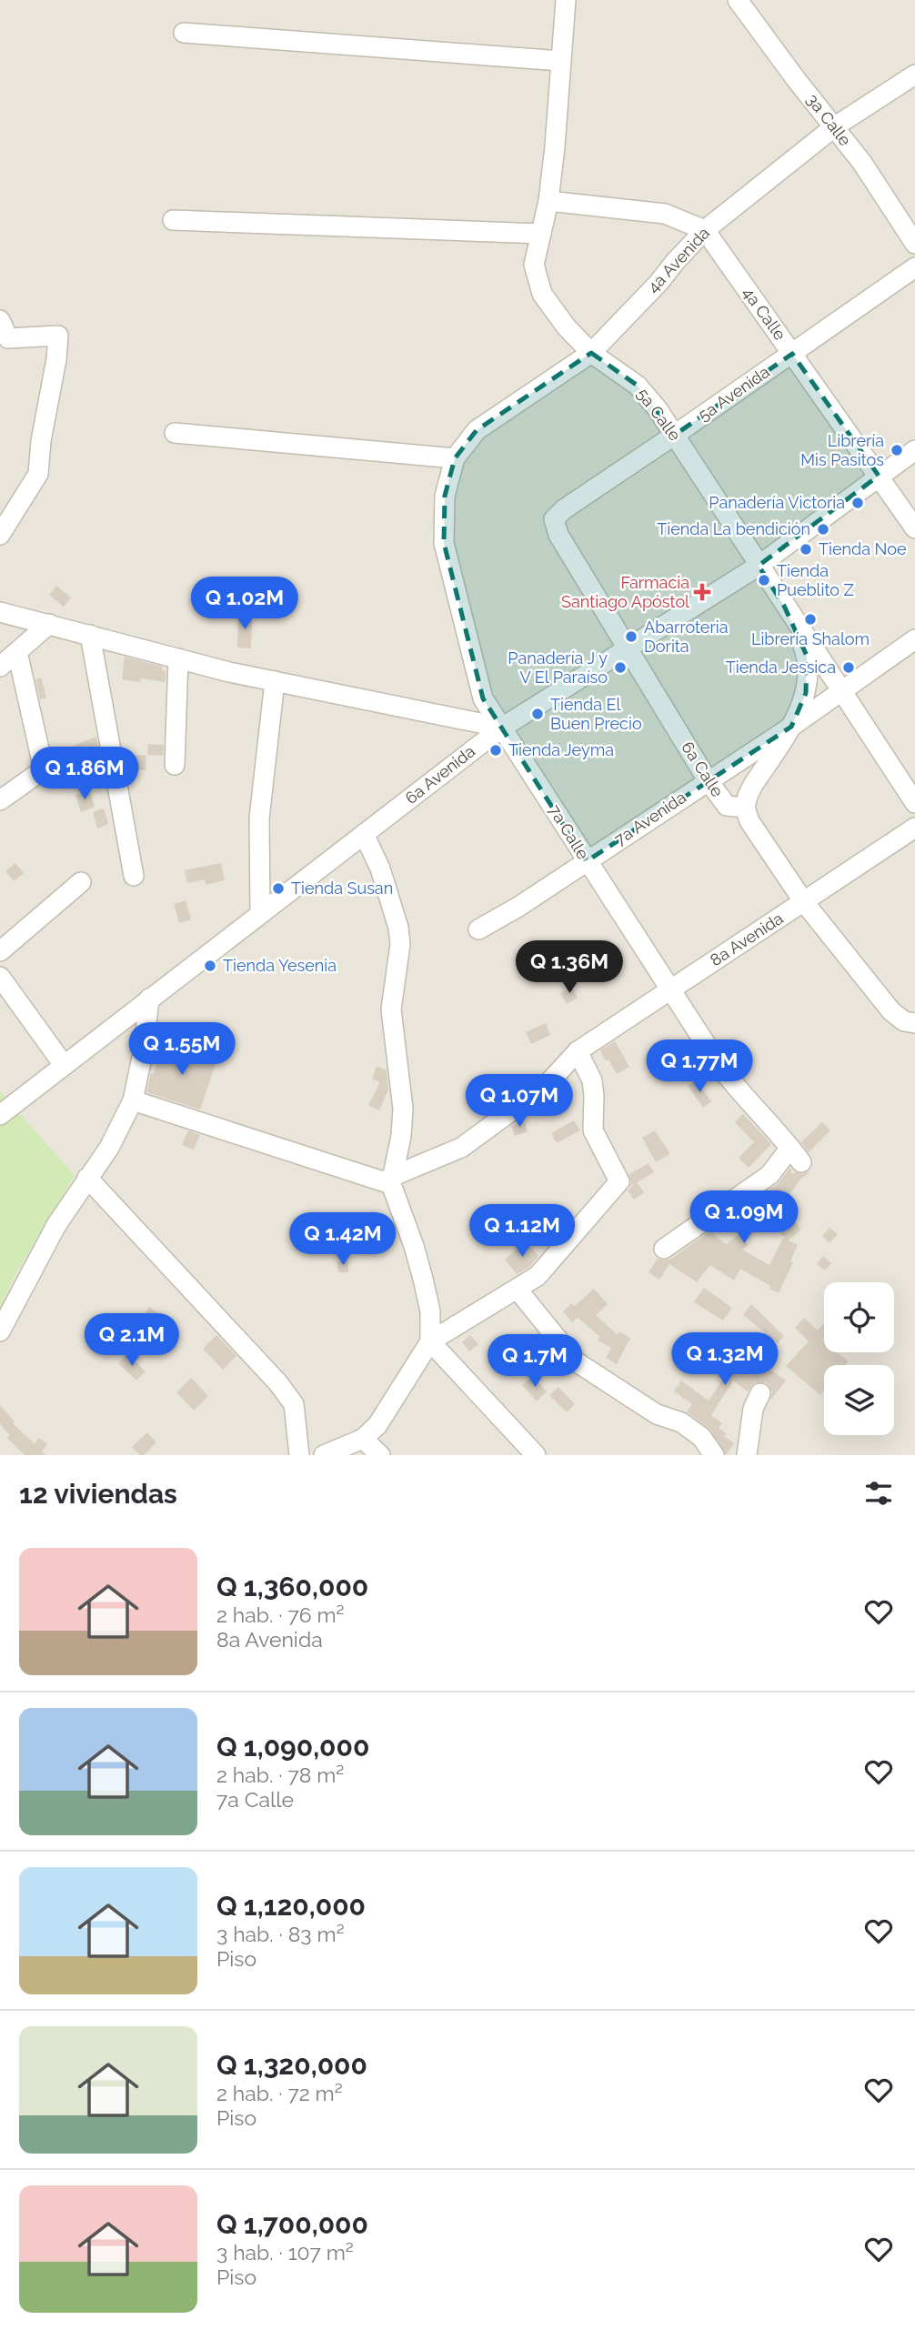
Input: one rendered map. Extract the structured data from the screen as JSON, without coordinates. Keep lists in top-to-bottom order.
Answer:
{
  "streets": {
    "street": [
      "3a Calle",
      "4a Avenida",
      "4a Calle",
      "5a Avenida",
      "5a Calle",
      "6a Calle",
      "6a Avenida",
      "7a Avenida",
      "7a Calle",
      "8a Avenida"
    ]
  },
  "crossings": [
    ["3a Calle", "4a Avenida"],
    ["4a Avenida", "4a Calle"],
    ["4a Avenida", "5a Calle"],
    ["4a Avenida", "7a Calle"],
    ["4a Calle", "5a Avenida"],
    ["4a Calle", "6a Avenida"],
    ["5a Avenida", "5a Calle"],
    ["5a Avenida", "6a Calle"],
    ["5a Calle", "6a Avenida"],
    ["5a Calle", "7a Avenida"],
    ["6a Calle", "6a Avenida"],
    ["6a Calle", "7a Avenida"],
    ["6a Avenida", "7a Calle"],
    ["7a Avenida", "7a Calle"],
    ["7a Calle", "8a Avenida"]
  ],
  "places": {
    "other": [
      "Librería Mis Pasitos",
      "Panadería Victoria",
      "Tienda La bendición",
      "Tienda Noe",
      "Tienda Pueblito Z",
      "Librería Shalom",
      "Abarroteria Dorita",
      "Panadería J y V El Paraíso",
      "Tienda Jessica",
      "Tienda El Buen Precio",
      "Tienda Jeyma",
      "Tienda Susan",
      "Tienda Yesenia"
    ],
    "health": ["Farmacia Santiago Apóstol"]
  },
  "page": {
    "price": [
      "Q 1.02M",
      "Q 1.86M",
      "Q 1.36M",
      "Q 1.55M",
      "Q 1.77M",
      "Q 1.07M",
      "Q 1.09M",
      "Q 1.12M",
      "Q 1.42M",
      "Q 2.1M",
      "Q 1.32M",
      "Q 1.7M"
    ],
    "heading": "12 viviendas",
    "list": [
      {
        "name": "Q 1,360,000",
        "note": "2 hab. · 76 m² · 8a Avenida"
      },
      {
        "name": "Q 1,090,000",
        "note": "2 hab. · 78 m² · 7a Calle"
      },
      {
        "name": "Q 1,120,000",
        "note": "3 hab. · 83 m² · Piso"
      },
      {
        "name": "Q 1,320,000",
        "note": "2 hab. · 72 m² · Piso"
      },
      {
        "name": "Q 1,700,000",
        "note": "3 hab. · 107 m² · Piso"
      }
    ]
  }
}
